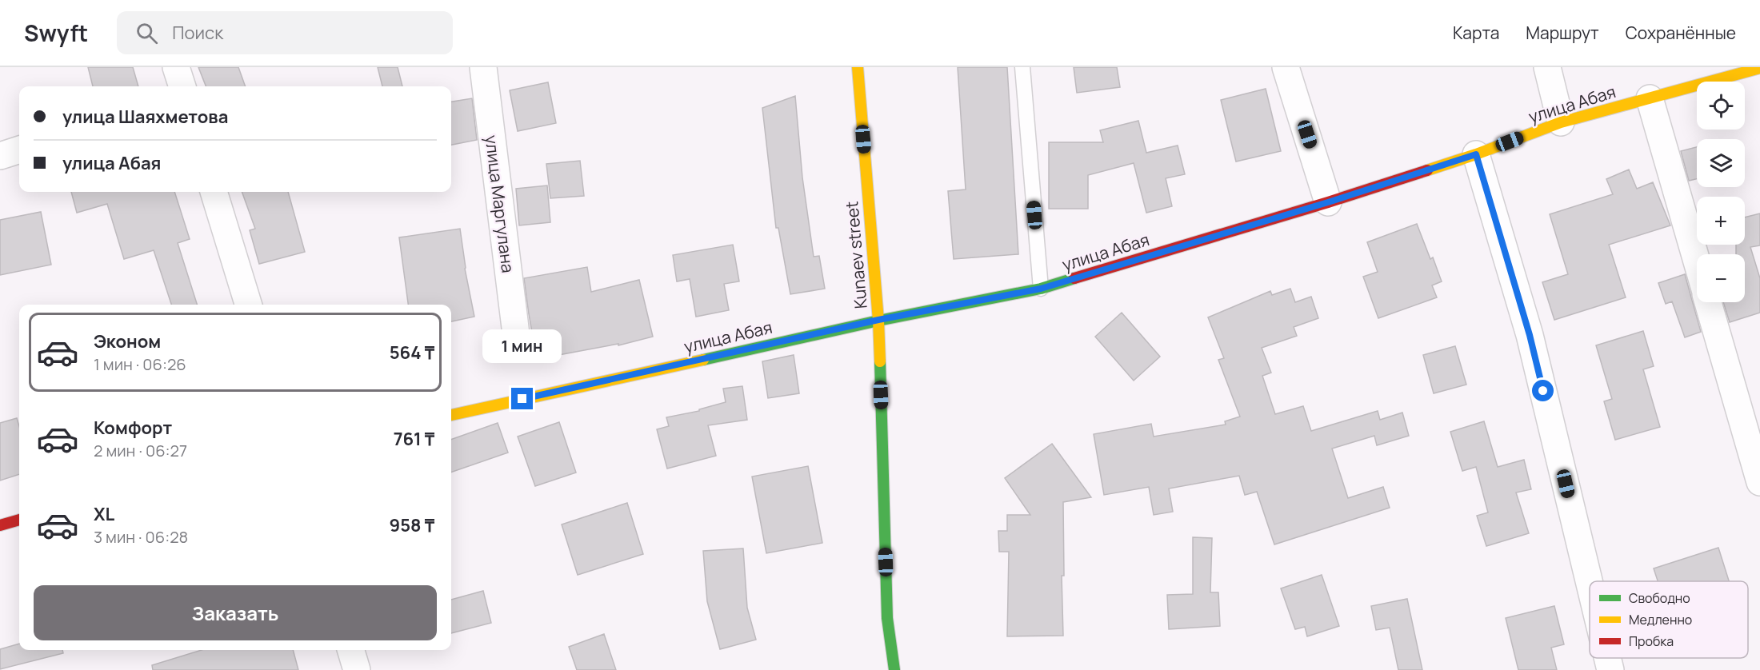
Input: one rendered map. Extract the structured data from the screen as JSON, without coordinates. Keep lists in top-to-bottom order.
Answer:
{
  "streets": {
    "main road": ["улица Абая", "Kunaev street"],
    "street": ["улица Маргулана"]
  },
  "crossings": [
    ["улица Абая", "Kunaev street"]
  ],
  "legend": ["Свободно", "Медленно", "Пробка"],
  "page": {
    "header": "Swyft",
    "search": "Поиск",
    "nav": ["Карта", "Маршрут", "Сохранённые"],
    "map_buttons": ["+", "−"],
    "banner": ["улица Шаяхметова", "улица Абая"],
    "list": [
      {
        "name": "Эконом",
        "note": "1 мин · 06:26",
        "value": "564 ₸"
      },
      {
        "name": "Комфорт",
        "note": "2 мин · 06:27",
        "value": "761 ₸"
      },
      {
        "name": "XL",
        "note": "3 мин · 06:28",
        "value": "958 ₸"
      }
    ],
    "bubble": "1 мин",
    "buttons": "Заказать"
  }
}
